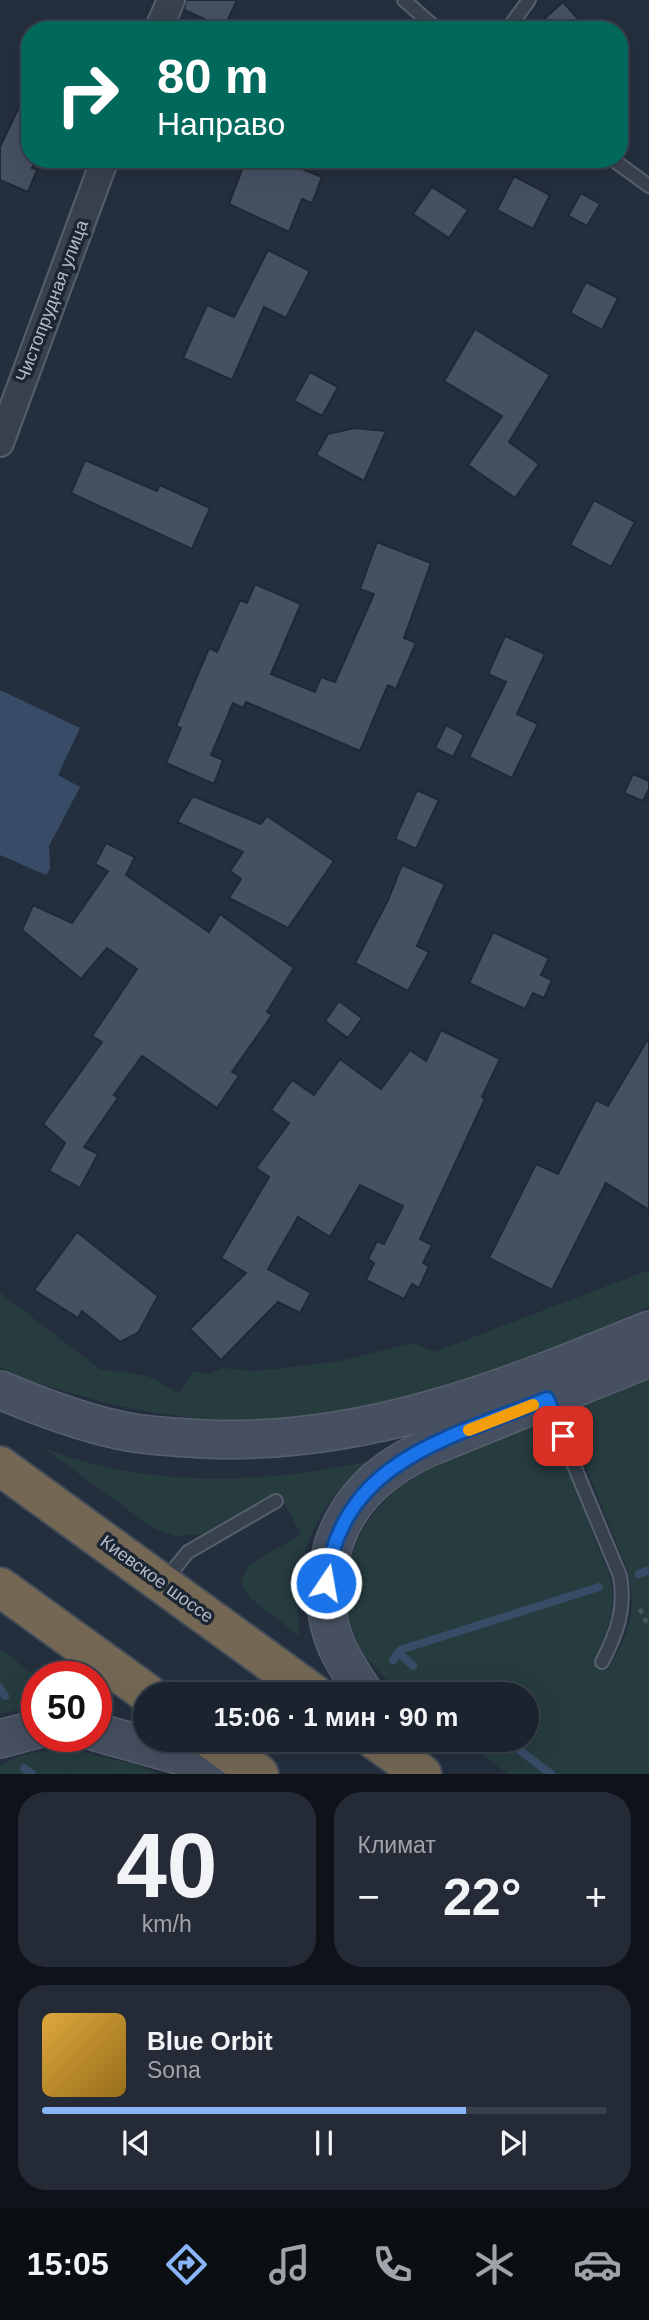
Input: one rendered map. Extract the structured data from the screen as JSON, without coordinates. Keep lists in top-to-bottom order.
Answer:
{
  "streets": {
    "highway": ["Киевское шоссе"],
    "street": ["Чистопрудная улица"]
  },
  "page": {
    "turn": ["80 m", "Направо"],
    "limit": "50",
    "trip": "15:06 · 1 мин · 90 m",
    "tile": [
      ["40", "km/h"],
      "Климат"
    ],
    "heat": ["−", "22°", "+"],
    "song": ["Blue Orbit", "Sona"],
    "tabs": "15:05"
  }
}
